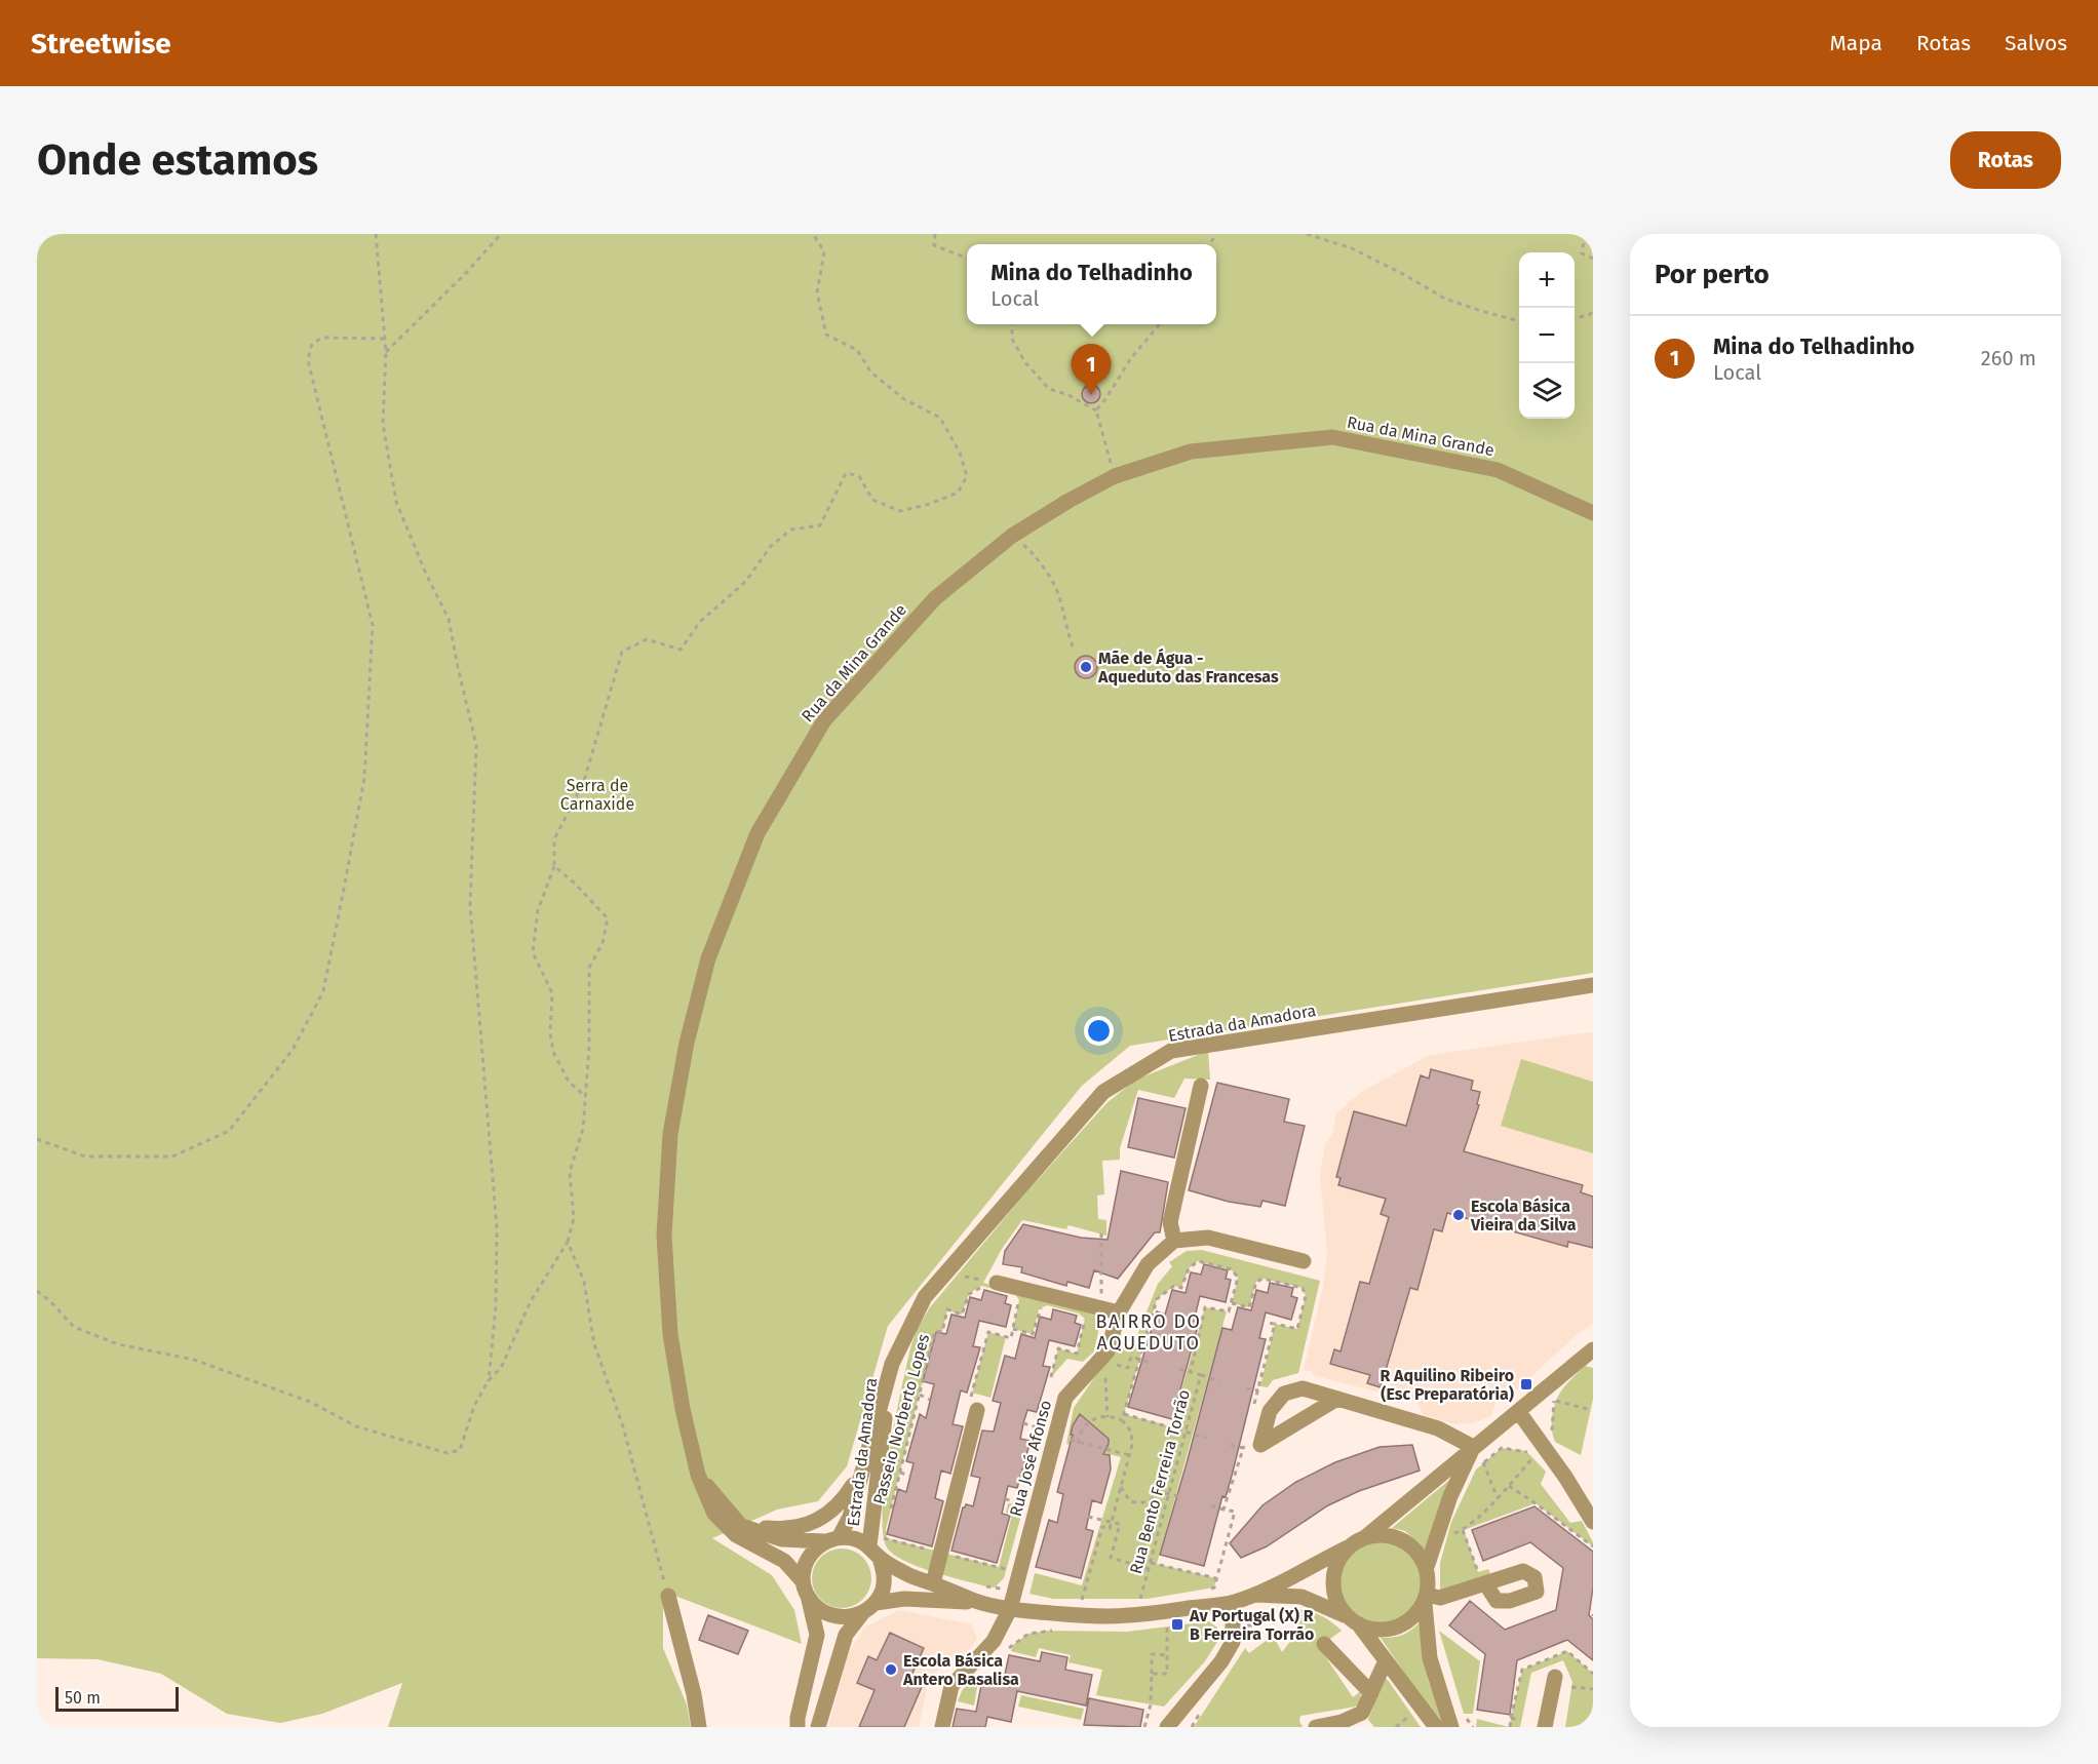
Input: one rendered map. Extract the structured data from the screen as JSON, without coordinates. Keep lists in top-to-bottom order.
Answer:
{
  "streets": {
    "street": ["Rua da Mina Grande", "Estrada da Amadora", "Rua José Afonso"],
    "path": ["Passeio Norberto Lopes", "Rua Bento Ferreira Torrão"]
  },
  "crossings": [
    ["Rua da Mina Grande", "Estrada da Amadora"],
    ["Rua da Mina Grande", "Passeio Norberto Lopes"],
    ["Estrada da Amadora", "Passeio Norberto Lopes"]
  ],
  "districts": ["BAIRRO DO AQUEDUTO"],
  "parks": ["Serra de Carnaxide"],
  "places": {
    "other": ["Mãe de Água - Aqueduto das Francesas", "Escola Básica Vieira da Silva", "Escola Básica Antero Basalisa"],
    "transit": ["R Aquilino Ribeiro (Esc Preparatória)", "Av Portugal (X) R B Ferreira Torrão"]
  },
  "scale_bar": "50 m",
  "page": {
    "header": "Streetwise",
    "nav": ["Mapa", "Rotas", "Salvos"],
    "buttons": "Rotas",
    "title": "Onde estamos",
    "heading": "Por perto",
    "popup": ["Mina do Telhadinho", "Local"],
    "map_buttons": ["+", "−"],
    "list": [
      {
        "mark": "1",
        "name": "Mina do Telhadinho",
        "note": "Local",
        "value": "260 m"
      }
    ],
    "pins": "1",
    "scale": "50 m"
  }
}
